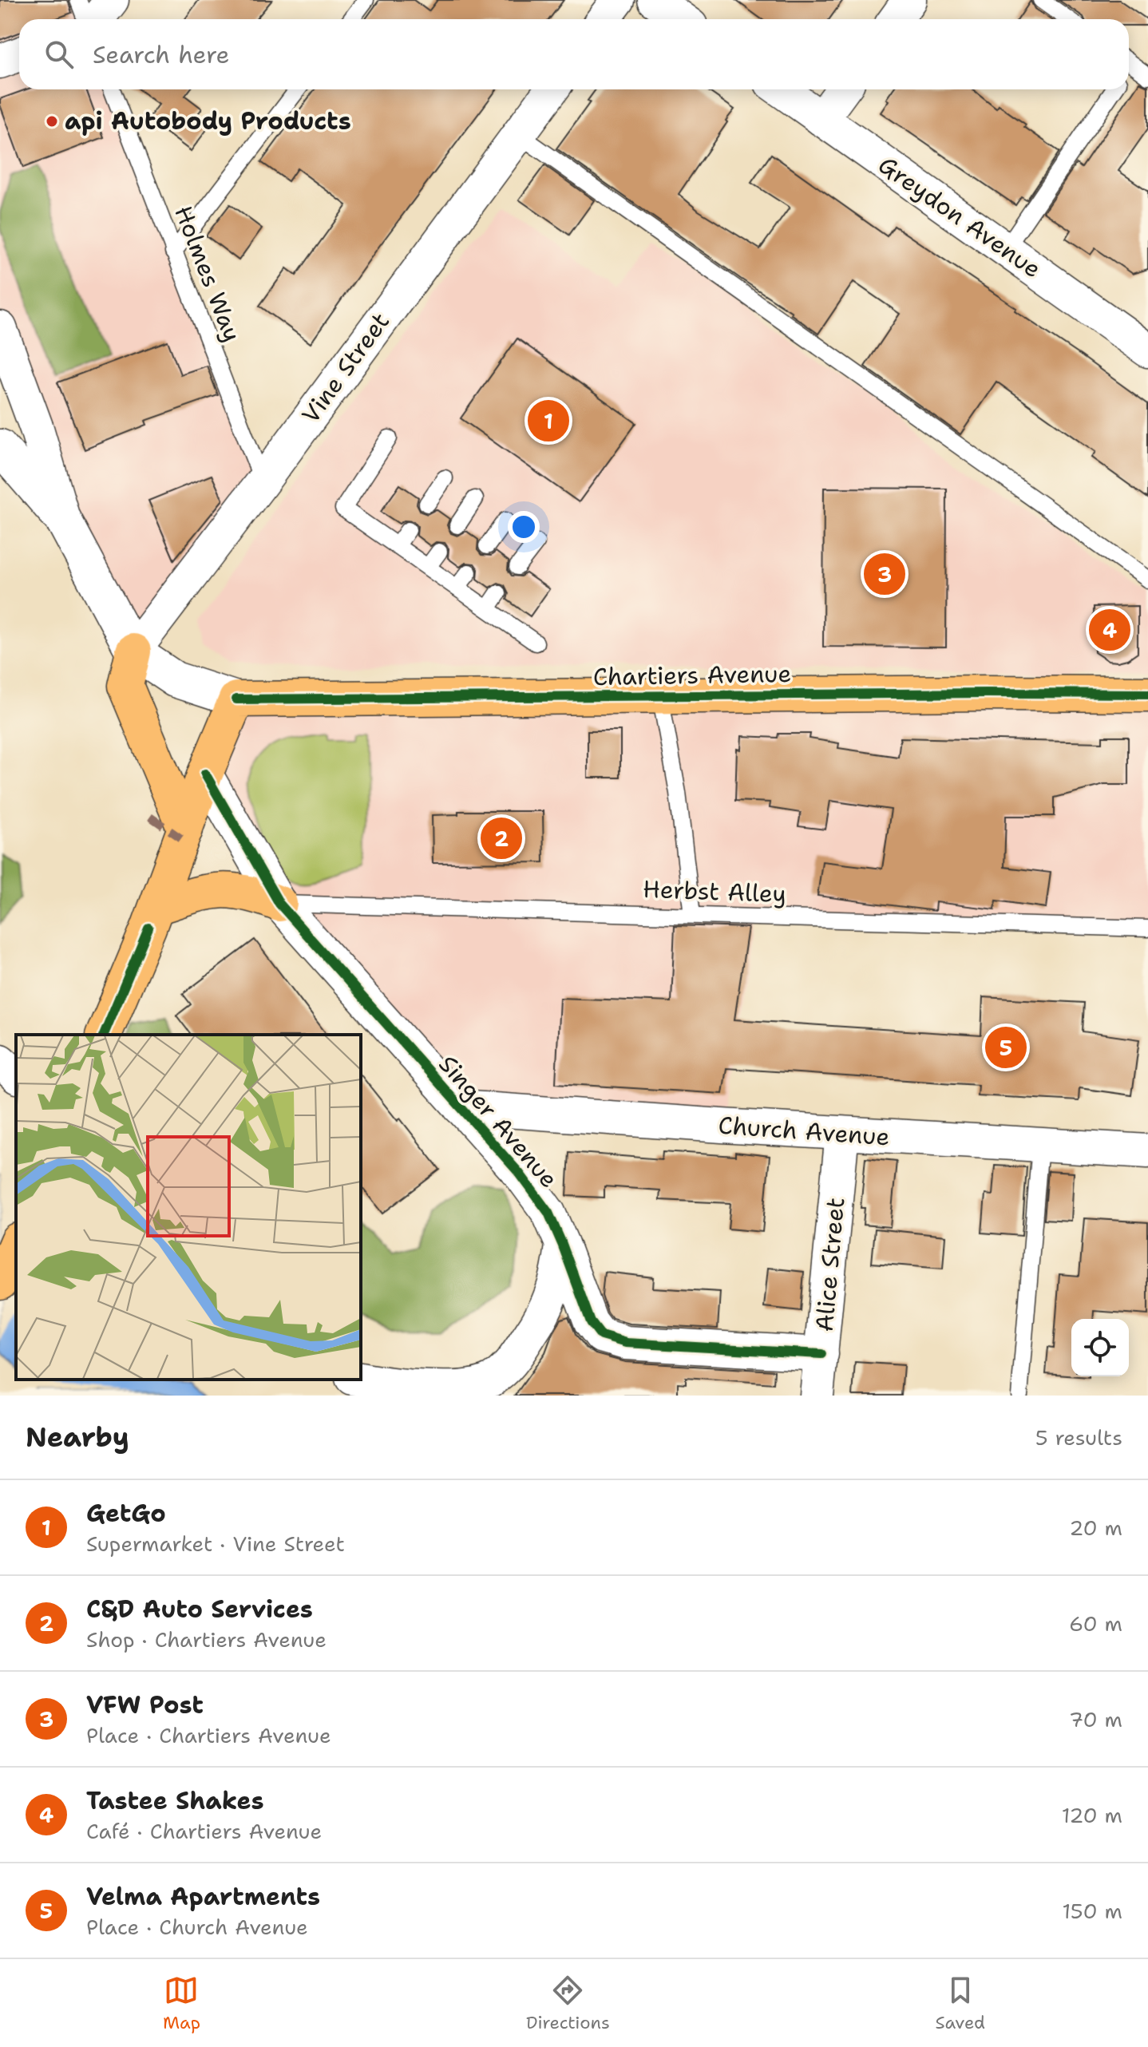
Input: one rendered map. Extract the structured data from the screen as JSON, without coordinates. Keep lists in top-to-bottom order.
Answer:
{
  "streets": {
    "main road": ["Chartiers Avenue"],
    "street": [
      "Greydon Avenue",
      "Vine Street",
      "Singer Avenue",
      "Church Avenue",
      "Alice Street"
    ],
    "lane": ["Holmes Way", "Herbst Alley"]
  },
  "crossings": [
    ["Holmes Way", "Vine Street"],
    ["Herbst Alley", "Singer Avenue"],
    ["Singer Avenue", "Church Avenue"],
    ["Singer Avenue", "Alice Street"],
    ["Church Avenue", "Alice Street"]
  ],
  "places": ["api Autobody Products"],
  "page": {
    "search": "Search here",
    "pins": [
      "1",
      "3",
      "4",
      "2",
      "5"
    ],
    "heading": ["Nearby", "5 results"],
    "list": [
      {
        "mark": "1",
        "name": "GetGo",
        "note": "Supermarket · Vine Street",
        "value": "20 m"
      },
      {
        "mark": "2",
        "name": "C&D Auto Services",
        "note": "Shop · Chartiers Avenue",
        "value": "60 m"
      },
      {
        "mark": "3",
        "name": "VFW Post",
        "note": "Place · Chartiers Avenue",
        "value": "70 m"
      },
      {
        "mark": "4",
        "name": "Tastee Shakes",
        "note": "Café · Chartiers Avenue",
        "value": "120 m"
      },
      {
        "mark": "5",
        "name": "Velma Apartments",
        "note": "Place · Church Avenue",
        "value": "150 m"
      }
    ],
    "nav": ["Map", "Directions", "Saved"]
  }
}
